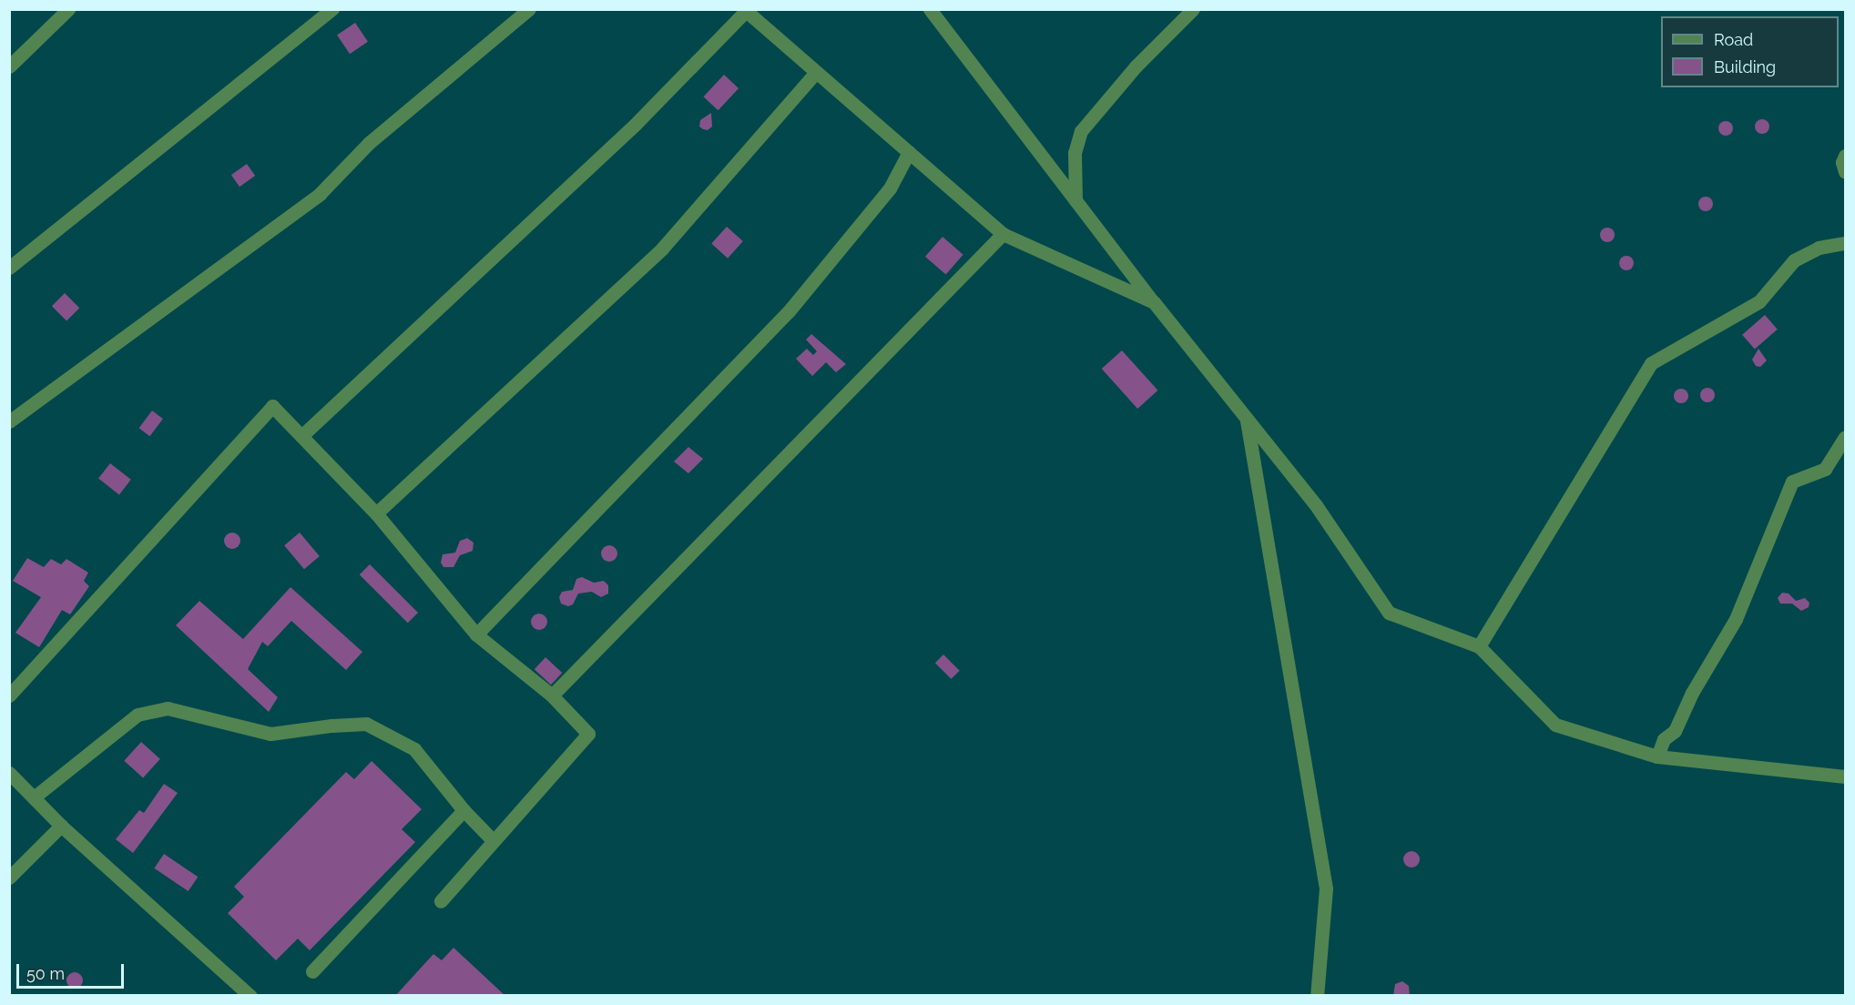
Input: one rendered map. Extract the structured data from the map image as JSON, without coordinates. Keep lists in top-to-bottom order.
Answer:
{
  "legend": ["Road", "Building"],
  "scale_bar": "50 m"
}
